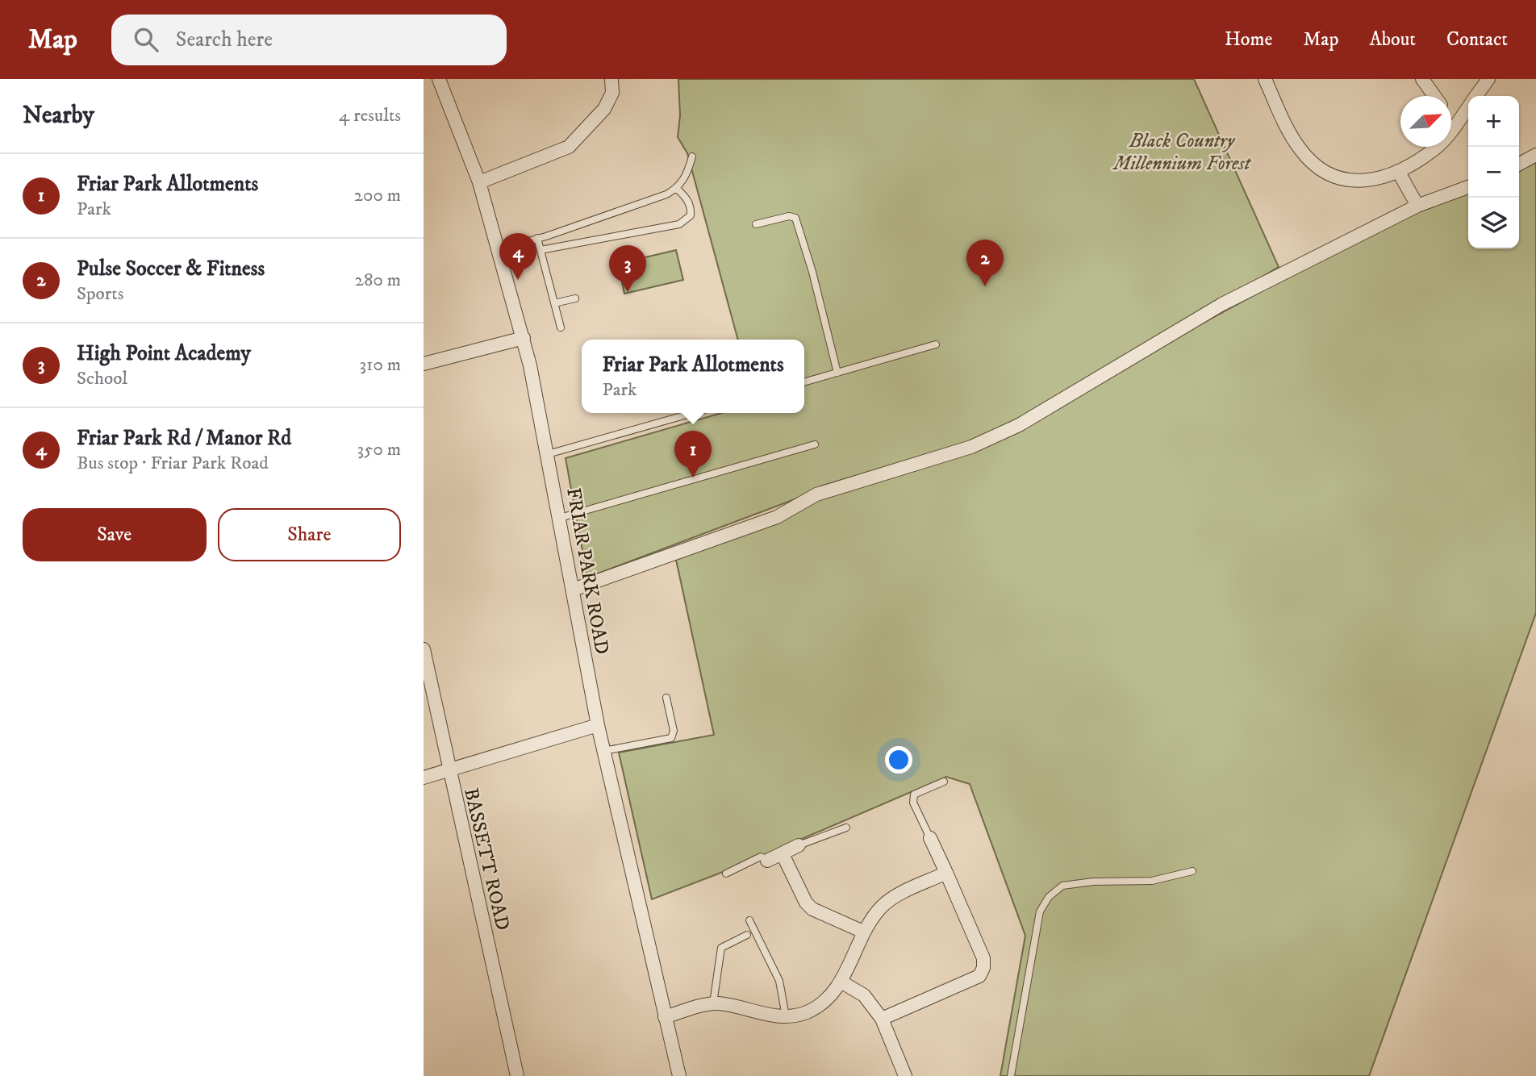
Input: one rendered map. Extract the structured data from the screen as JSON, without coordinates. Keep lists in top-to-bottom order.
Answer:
{
  "streets": {
    "street": ["FRIAR PARK ROAD", "BASSETT ROAD"]
  },
  "parks": ["Black Country Millennium Forest"],
  "north": "top right",
  "page": {
    "header": "Map",
    "search": "Search here",
    "nav": [
      "Home",
      "Map",
      "About",
      "Contact"
    ],
    "heading": ["Nearby", "4 results"],
    "map_buttons": ["+", "−"],
    "list": [
      {
        "mark": "1",
        "name": "Friar Park Allotments",
        "note": "Park",
        "value": "200 m"
      },
      {
        "mark": "2",
        "name": "Pulse Soccer & Fitness",
        "note": "Sports",
        "value": "280 m"
      },
      {
        "mark": "3",
        "name": "High Point Academy",
        "note": "School",
        "value": "310 m"
      },
      {
        "mark": "4",
        "name": "Friar Park Rd / Manor Rd",
        "note": "Bus stop · Friar Park Road",
        "value": "350 m"
      }
    ],
    "pins": [
      "4",
      "2",
      "3",
      "1"
    ],
    "popup": ["Friar Park Allotments", "Park"],
    "buttons": ["Save", "Share"]
  }
}
